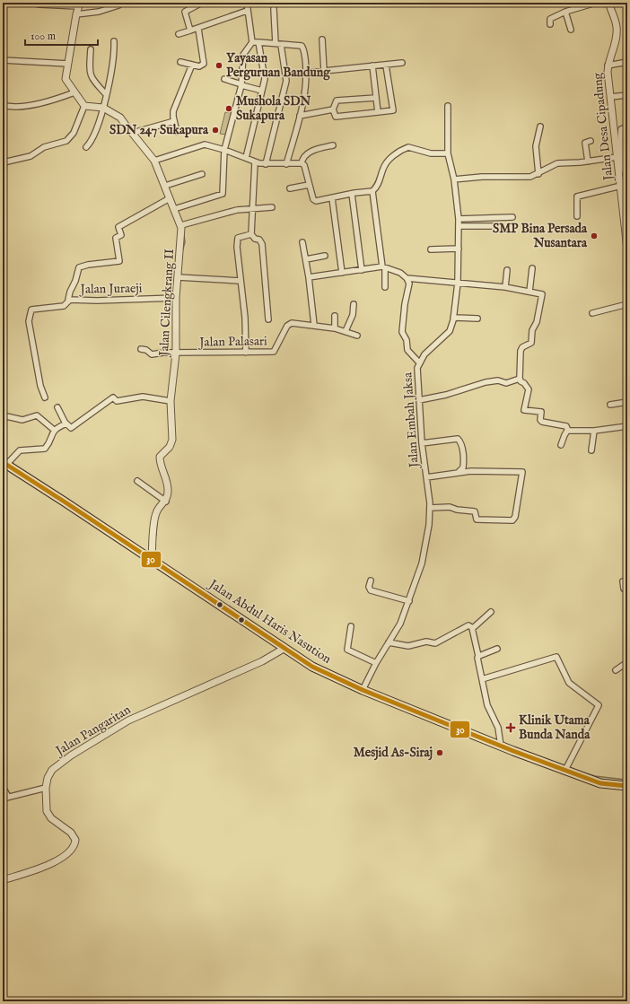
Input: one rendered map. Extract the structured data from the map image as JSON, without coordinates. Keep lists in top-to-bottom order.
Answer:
{
  "streets": {
    "highway": ["Jalan Abdul Haris Nasution"],
    "street": [
      "Jalan Desa Cipadung",
      "Jalan Juraeji",
      "Jalan Cilengkrang II",
      "Jalan Palasari",
      "Jalan Embah Jaksa",
      "Jalan Pangaritan"
    ]
  },
  "crossings": [
    ["Jalan Juraeji", "Jalan Cilengkrang II"],
    ["Jalan Cilengkrang II", "Jalan Palasari"],
    ["Jalan Cilengkrang II", "Jalan Abdul Haris Nasution"],
    ["Jalan Embah Jaksa", "Jalan Abdul Haris Nasution"],
    ["Jalan Abdul Haris Nasution", "Jalan Pangaritan"]
  ],
  "places": {
    "other": [
      "Yayasan Perguruan Bandung",
      "Mushola SDN Sukapura",
      "SDN 247 Sukapura",
      "SMP Bina Persada Nusantara",
      "Mesjid As-Siraj"
    ],
    "health": ["Klinik Utama Bunda Nanda"]
  },
  "lines": ["transit line 30"],
  "scale_bar": "100 m"
}
